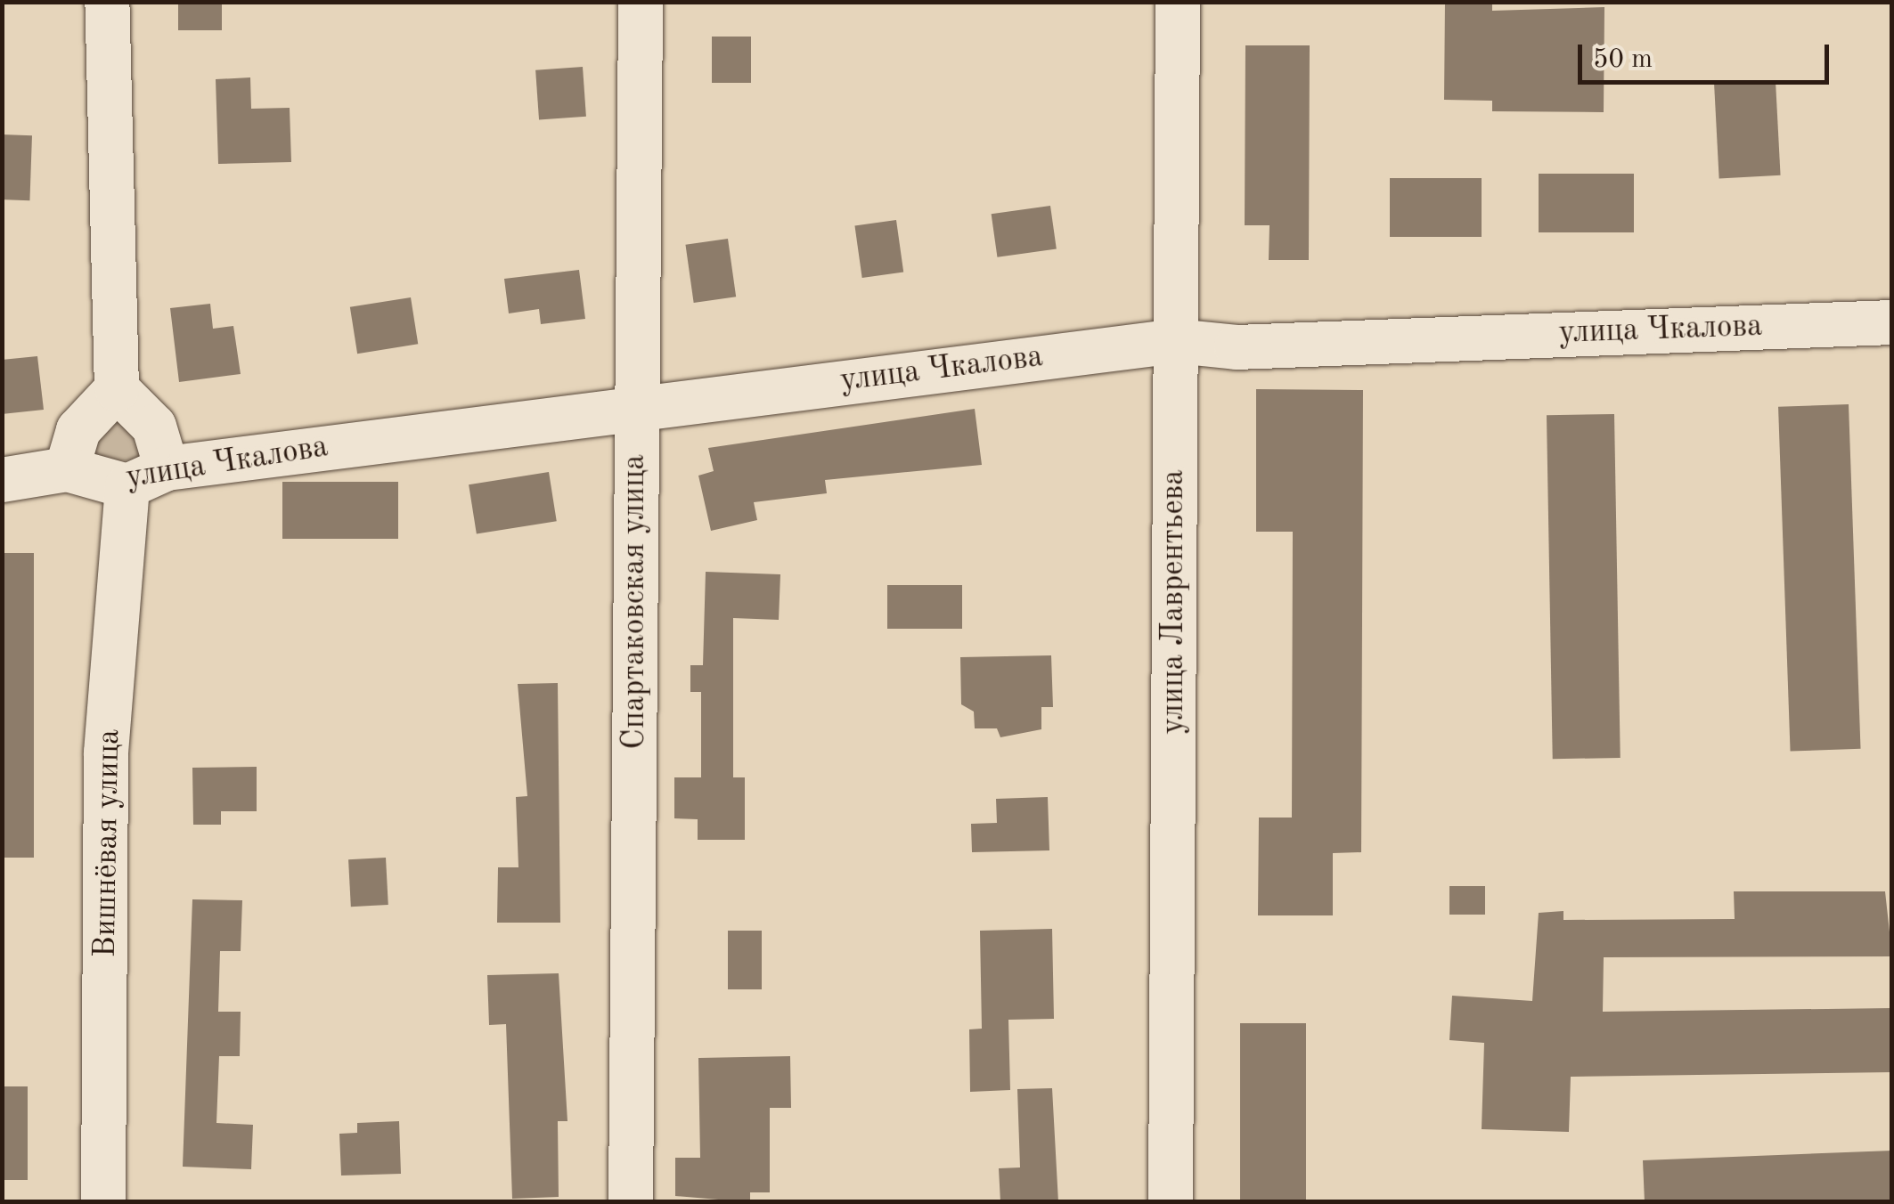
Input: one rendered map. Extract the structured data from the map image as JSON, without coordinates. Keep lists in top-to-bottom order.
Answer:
{
  "streets": {
    "street": [
      "улица Чкалова",
      "Спартаковская улица",
      "улица Лаврентьева",
      "Вишнёвая улица"
    ]
  },
  "crossings": [
    ["улица Чкалова", "Спартаковская улица"],
    ["улица Чкалова", "улица Лаврентьева"],
    ["улица Чкалова", "Вишнёвая улица"]
  ],
  "scale_bar": "50 m"
}
